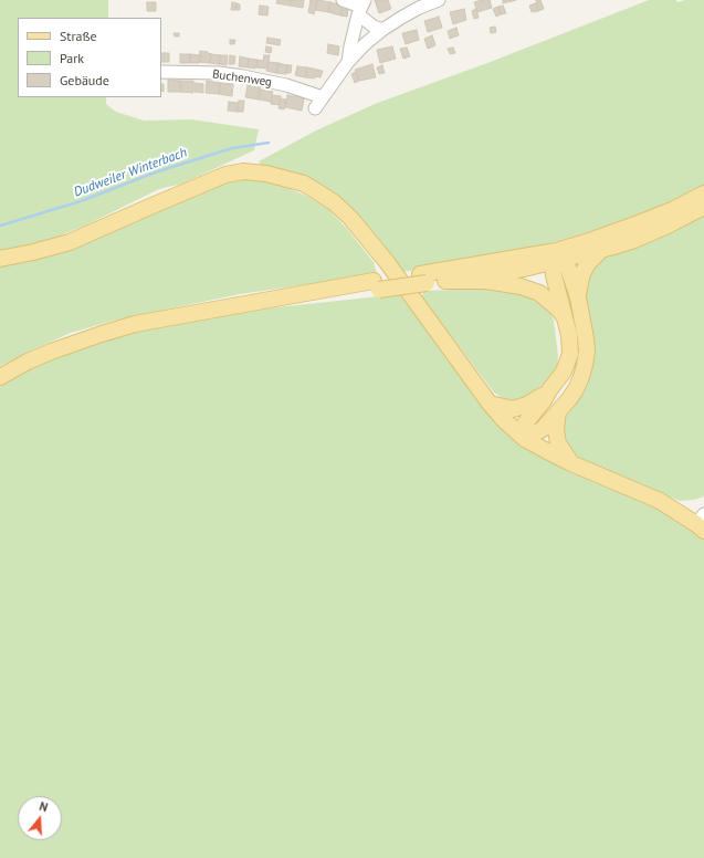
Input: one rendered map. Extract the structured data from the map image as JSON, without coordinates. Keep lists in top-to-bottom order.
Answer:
{
  "streets": {
    "street": ["Buchenweg"]
  },
  "water": ["Dudweiler Winterbach"],
  "legend": ["Straße", "Park", "Gebäude"],
  "north": "top"
}
